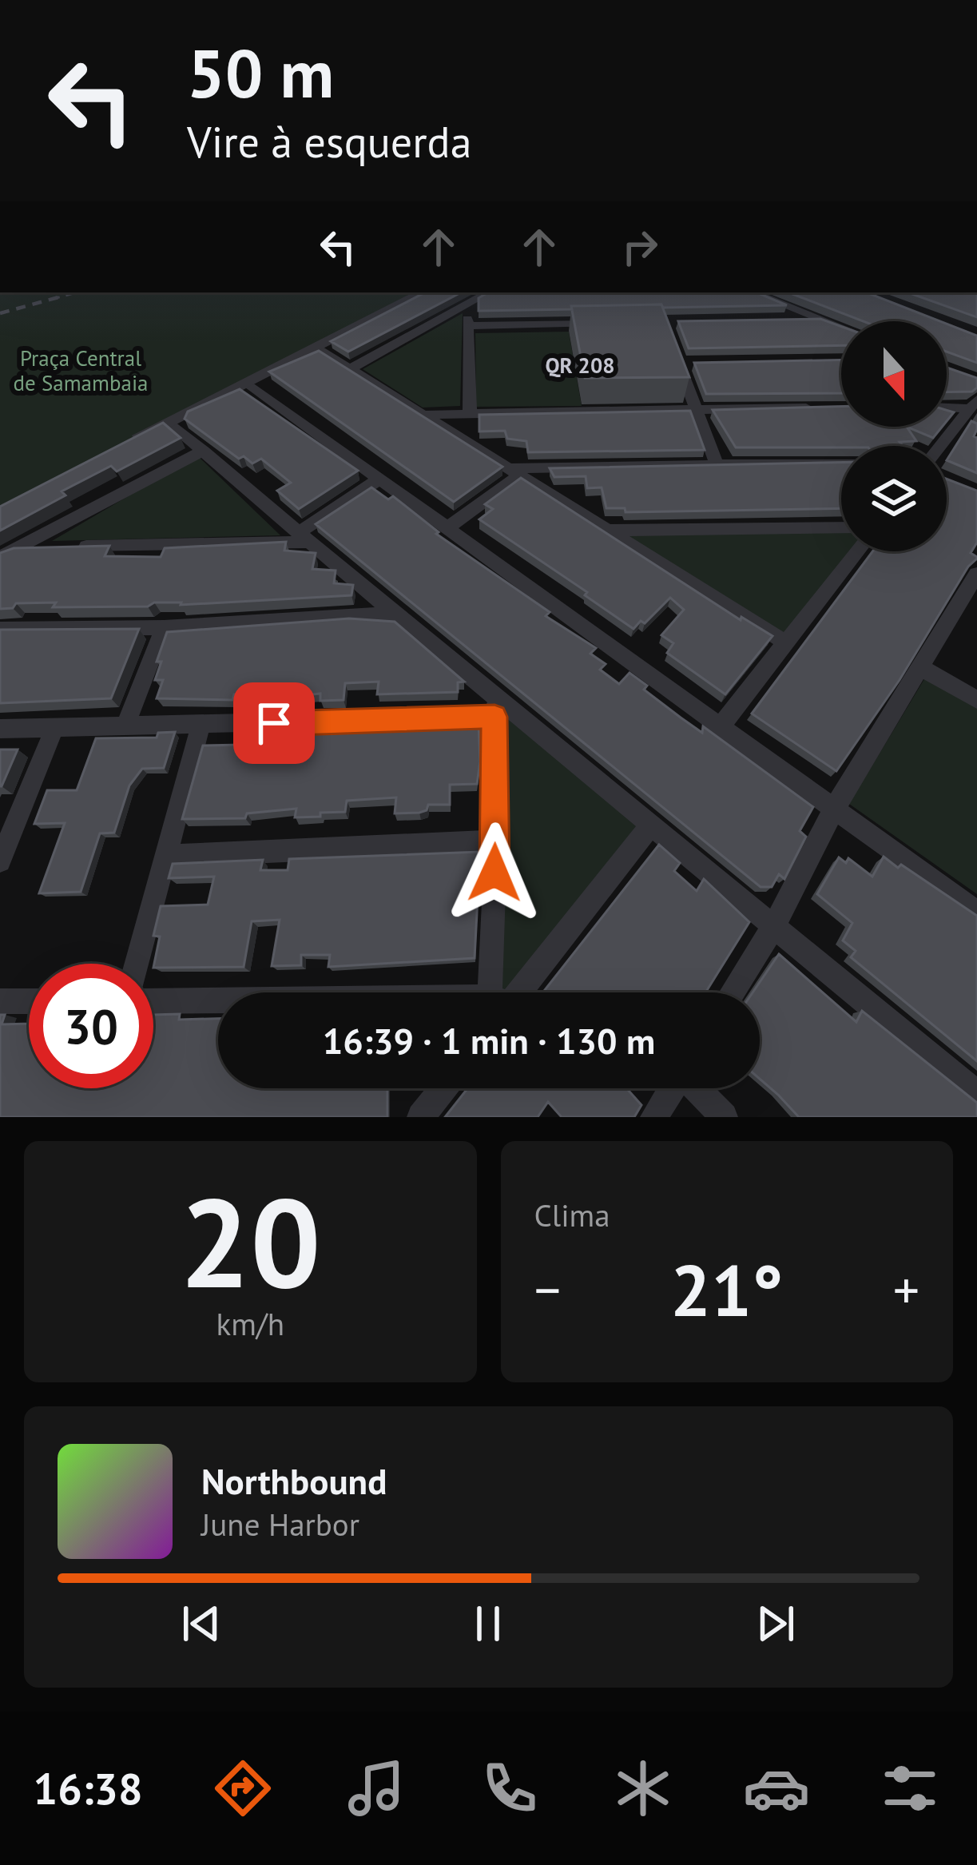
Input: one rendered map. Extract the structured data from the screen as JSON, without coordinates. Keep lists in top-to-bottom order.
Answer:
{
  "districts": ["QR 208"],
  "parks": ["Praça Central de Samambaia"],
  "north": "bottom",
  "page": {
    "turn": ["50 m", "Vire à esquerda"],
    "limit": "30",
    "trip": "16:39 · 1 min · 130 m",
    "tile": [
      ["20", "km/h"],
      "Clima"
    ],
    "heat": ["−", "21°", "+"],
    "song": ["Northbound", "June Harbor"],
    "tabs": "16:38"
  }
}
